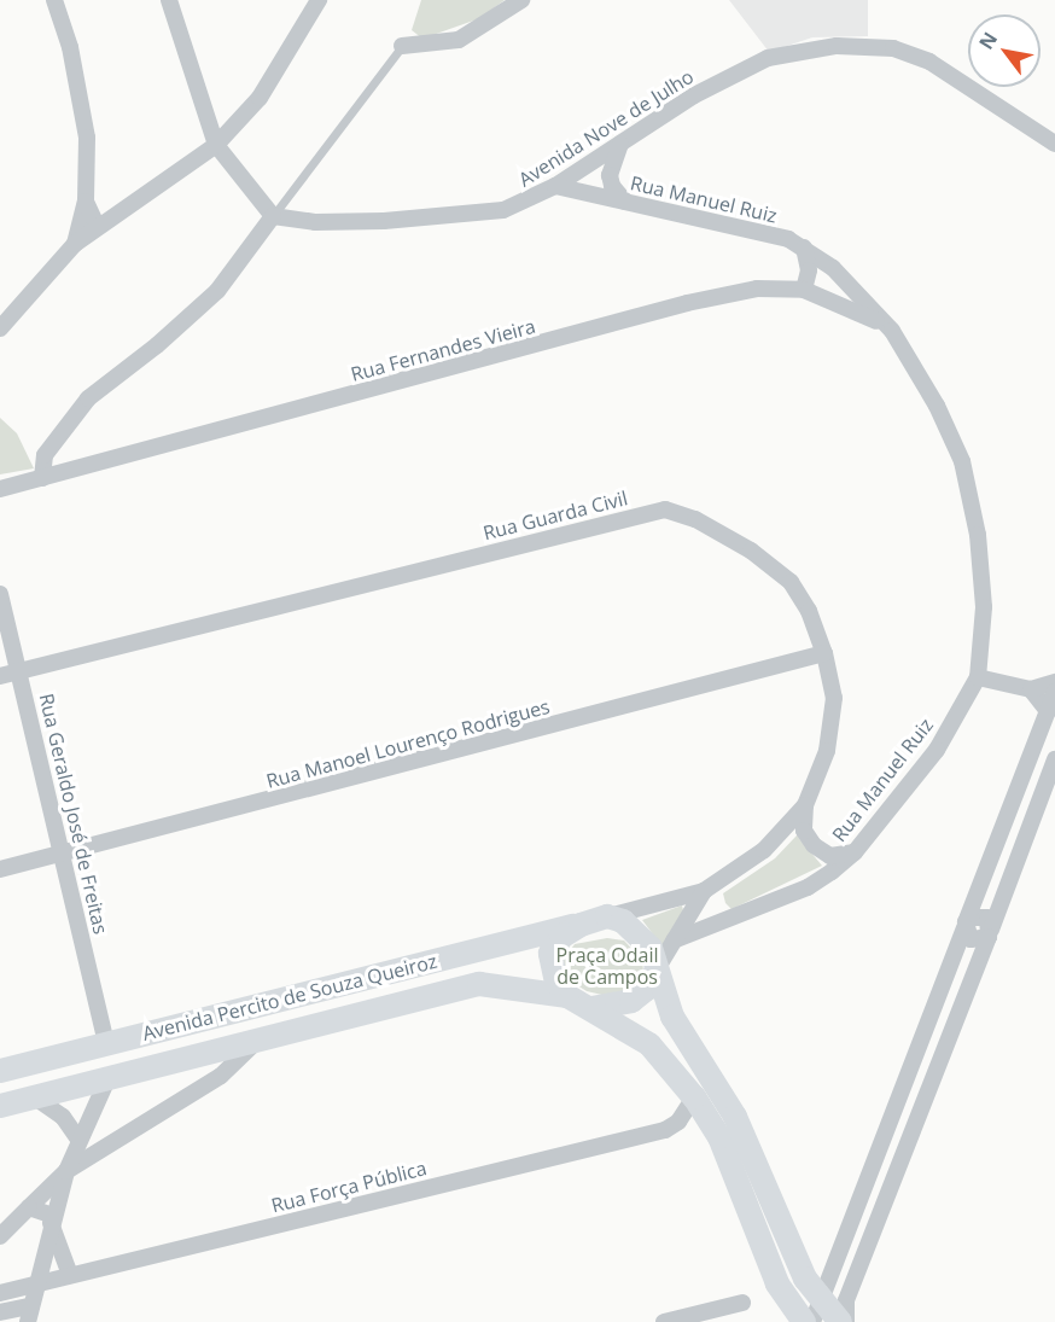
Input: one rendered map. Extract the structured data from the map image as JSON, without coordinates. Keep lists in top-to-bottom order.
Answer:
{
  "streets": {
    "main road": ["Avenida Percito de Souza Queiroz"],
    "street": [
      "Avenida Nove de Julho",
      "Rua Manuel Ruiz",
      "Rua Fernandes Vieira",
      "Rua Guarda Civil",
      "Rua Manoel Lourenço Rodrigues",
      "Rua Geraldo José de Freitas",
      "Rua Força Pública"
    ]
  },
  "crossings": [
    ["Avenida Nove de Julho", "Rua Manuel Ruiz"],
    ["Rua Manuel Ruiz", "Rua Fernandes Vieira"],
    ["Rua Guarda Civil", "Rua Manoel Lourenço Rodrigues"],
    ["Rua Guarda Civil", "Rua Geraldo José de Freitas"],
    ["Rua Manoel Lourenço Rodrigues", "Rua Geraldo José de Freitas"],
    ["Rua Geraldo José de Freitas", "Avenida Percito de Souza Queiroz"]
  ],
  "parks": ["Praça Odail de Campos"],
  "north": "top left"
}
